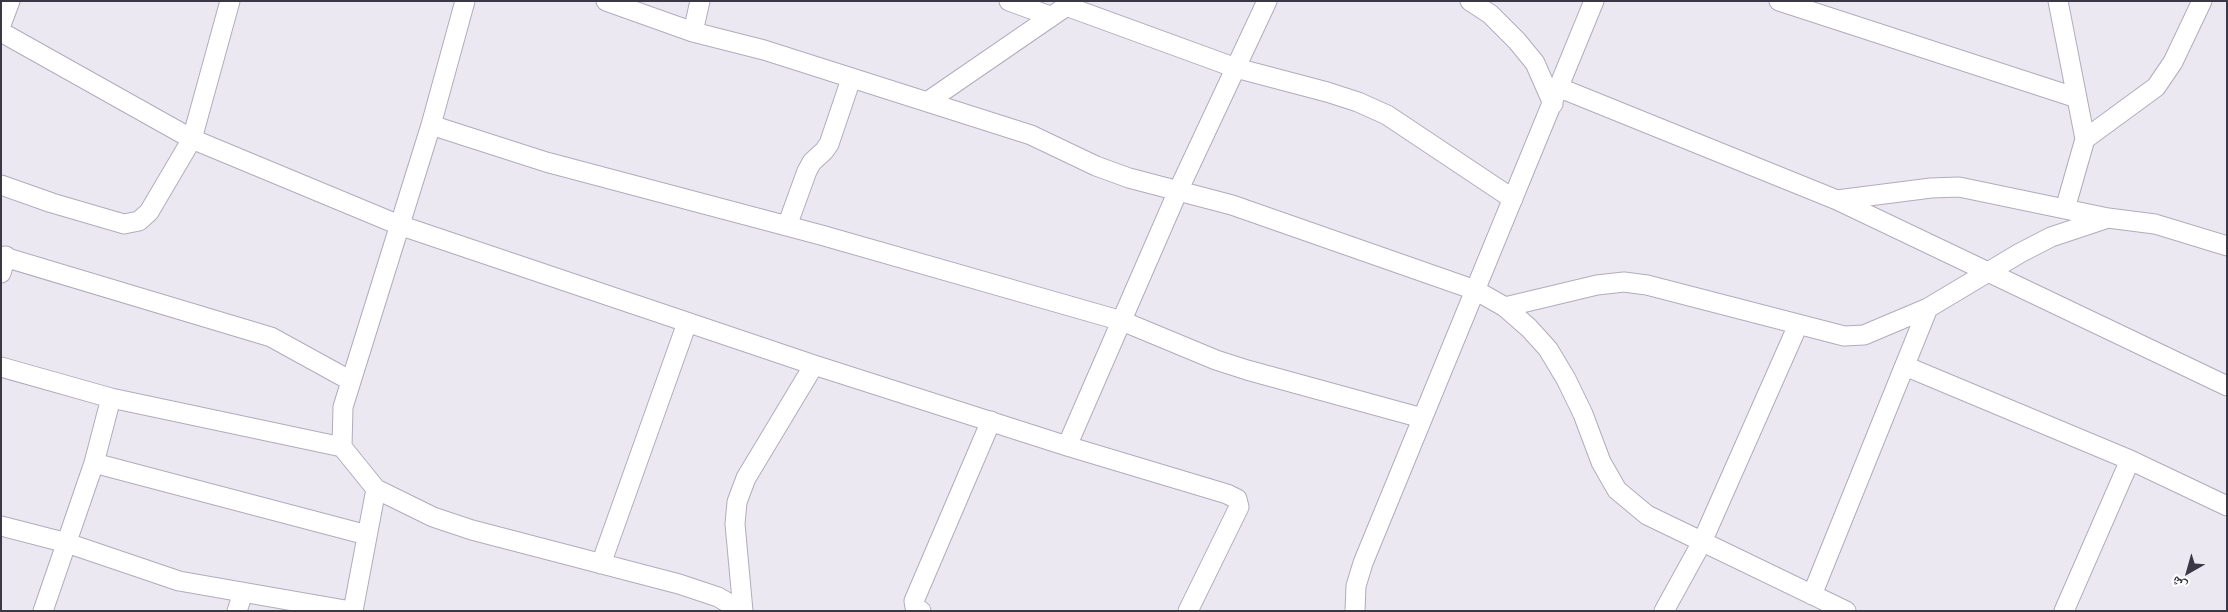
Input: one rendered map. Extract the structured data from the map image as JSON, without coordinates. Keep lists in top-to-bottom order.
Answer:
{
  "north": "bottom left"
}
